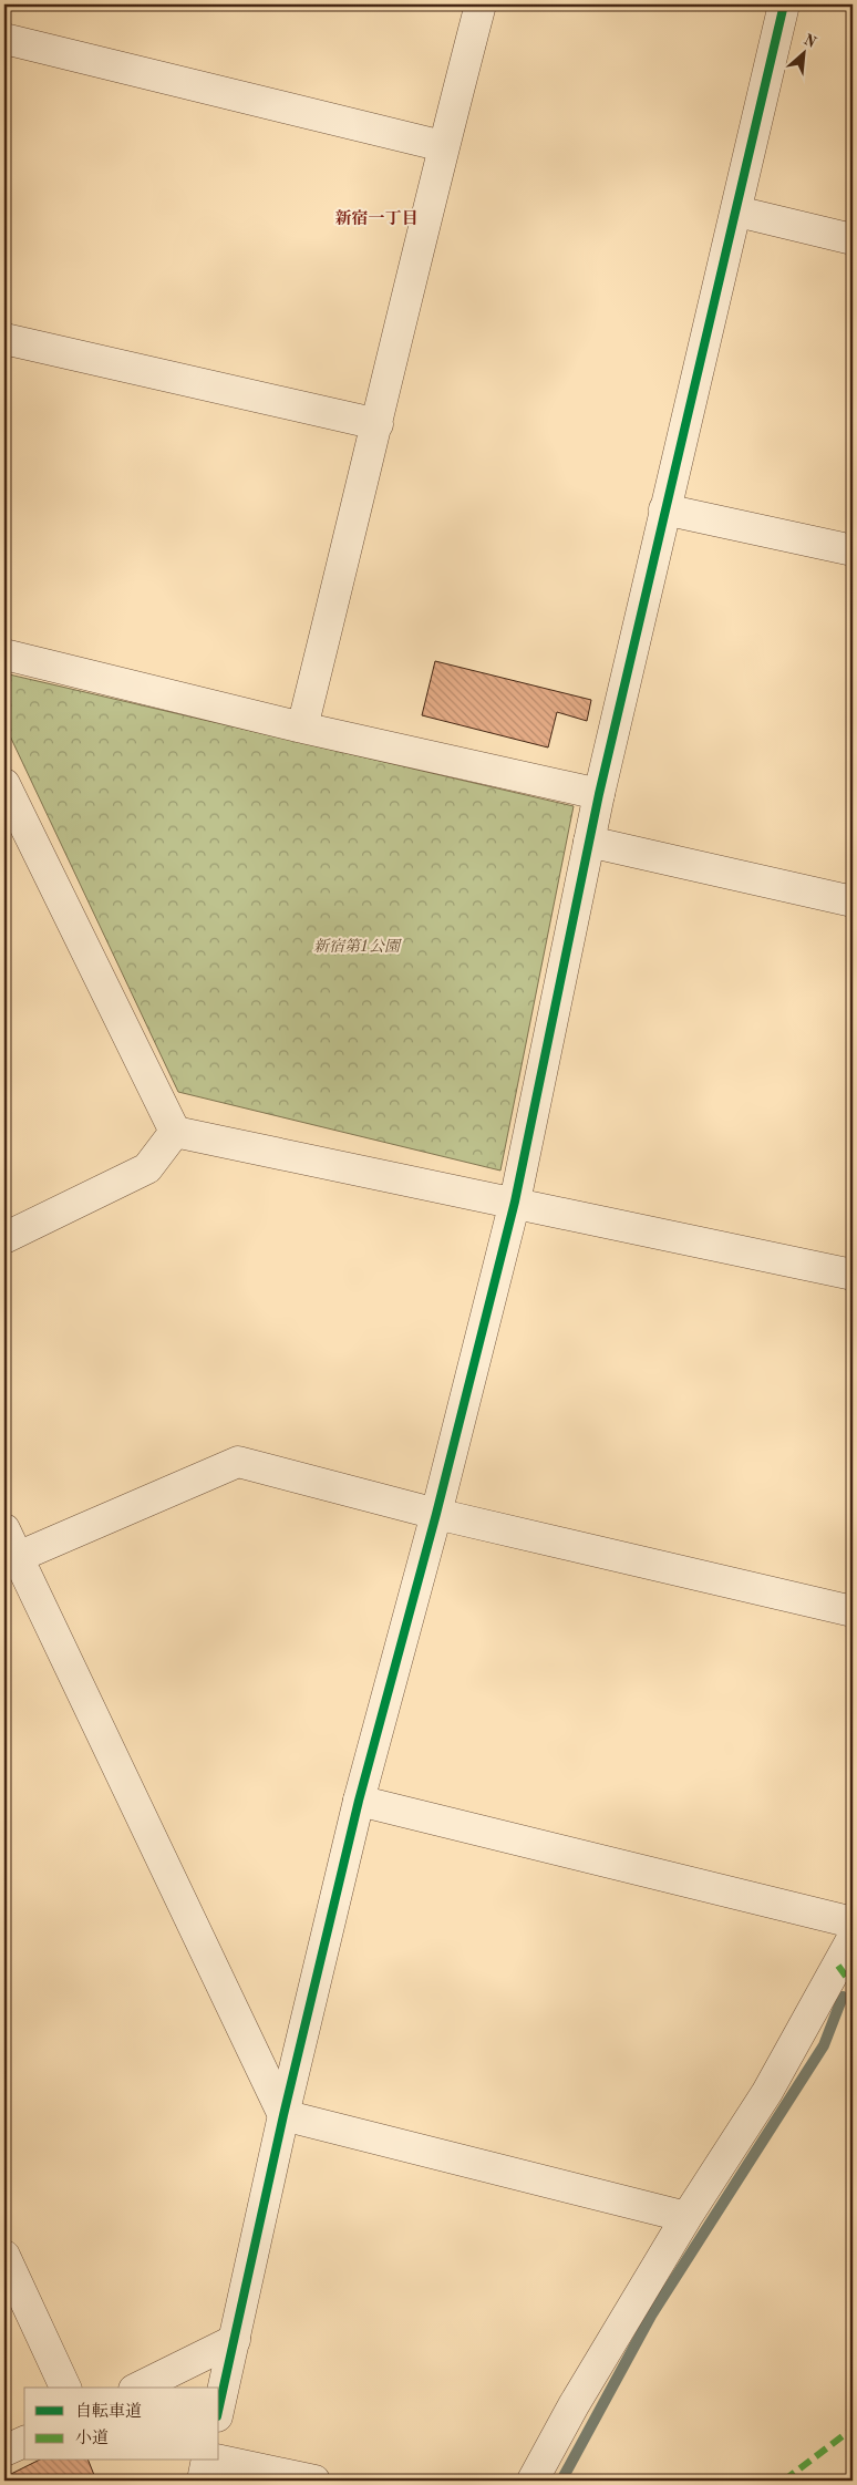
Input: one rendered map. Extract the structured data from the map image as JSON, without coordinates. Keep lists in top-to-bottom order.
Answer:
{
  "districts": ["新宿一丁目"],
  "parks": ["新宿第1公園"],
  "legend": ["自転車道", "小道"],
  "north": "top right"
}
